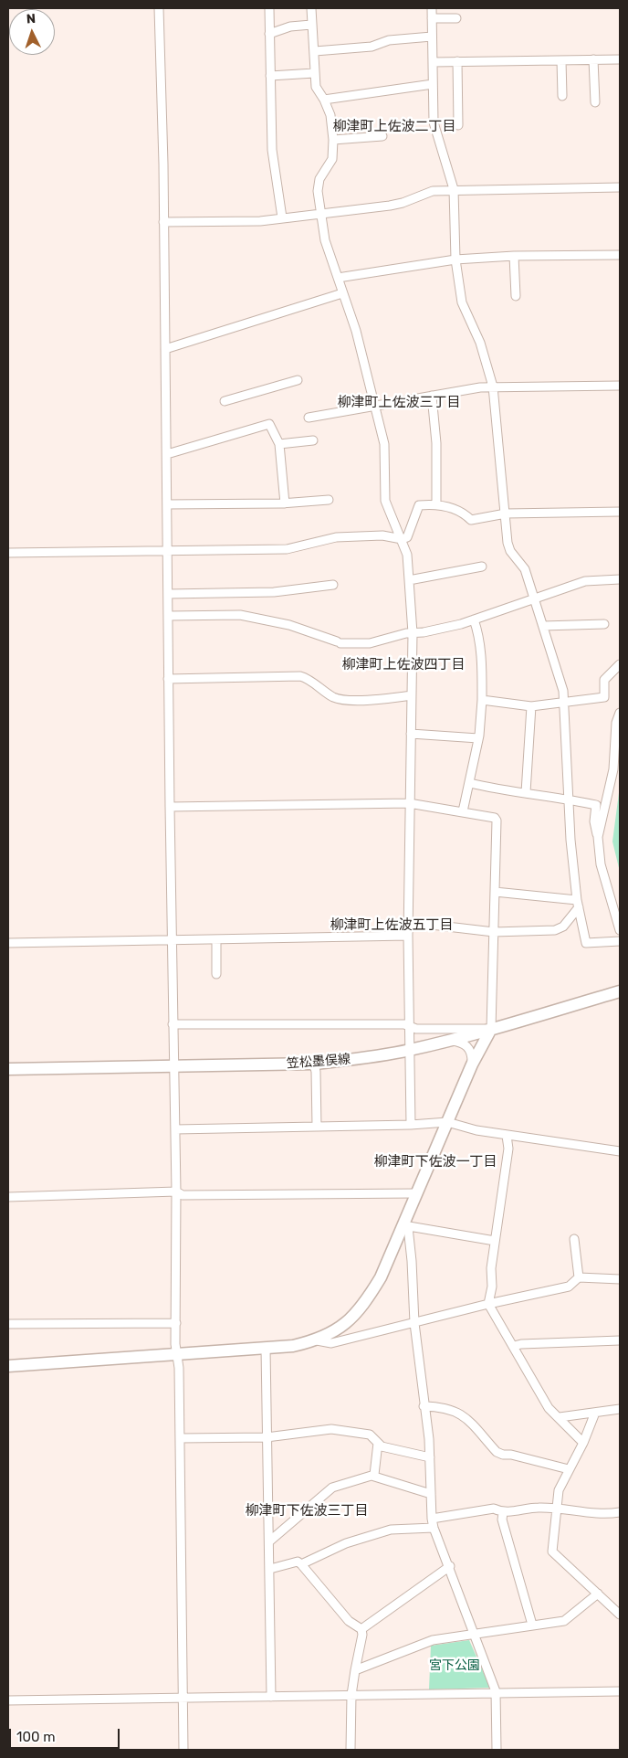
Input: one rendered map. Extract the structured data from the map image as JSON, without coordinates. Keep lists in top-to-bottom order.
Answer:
{
  "streets": {
    "street": ["笠松墨俣線"]
  },
  "districts": [
    "柳津町上佐波二丁目",
    "柳津町上佐波三丁目",
    "柳津町上佐波四丁目",
    "柳津町上佐波五丁目",
    "柳津町下佐波一丁目",
    "柳津町下佐波三丁目"
  ],
  "parks": ["宮下公園"],
  "scale_bar": "100 m",
  "north": "top"
}
